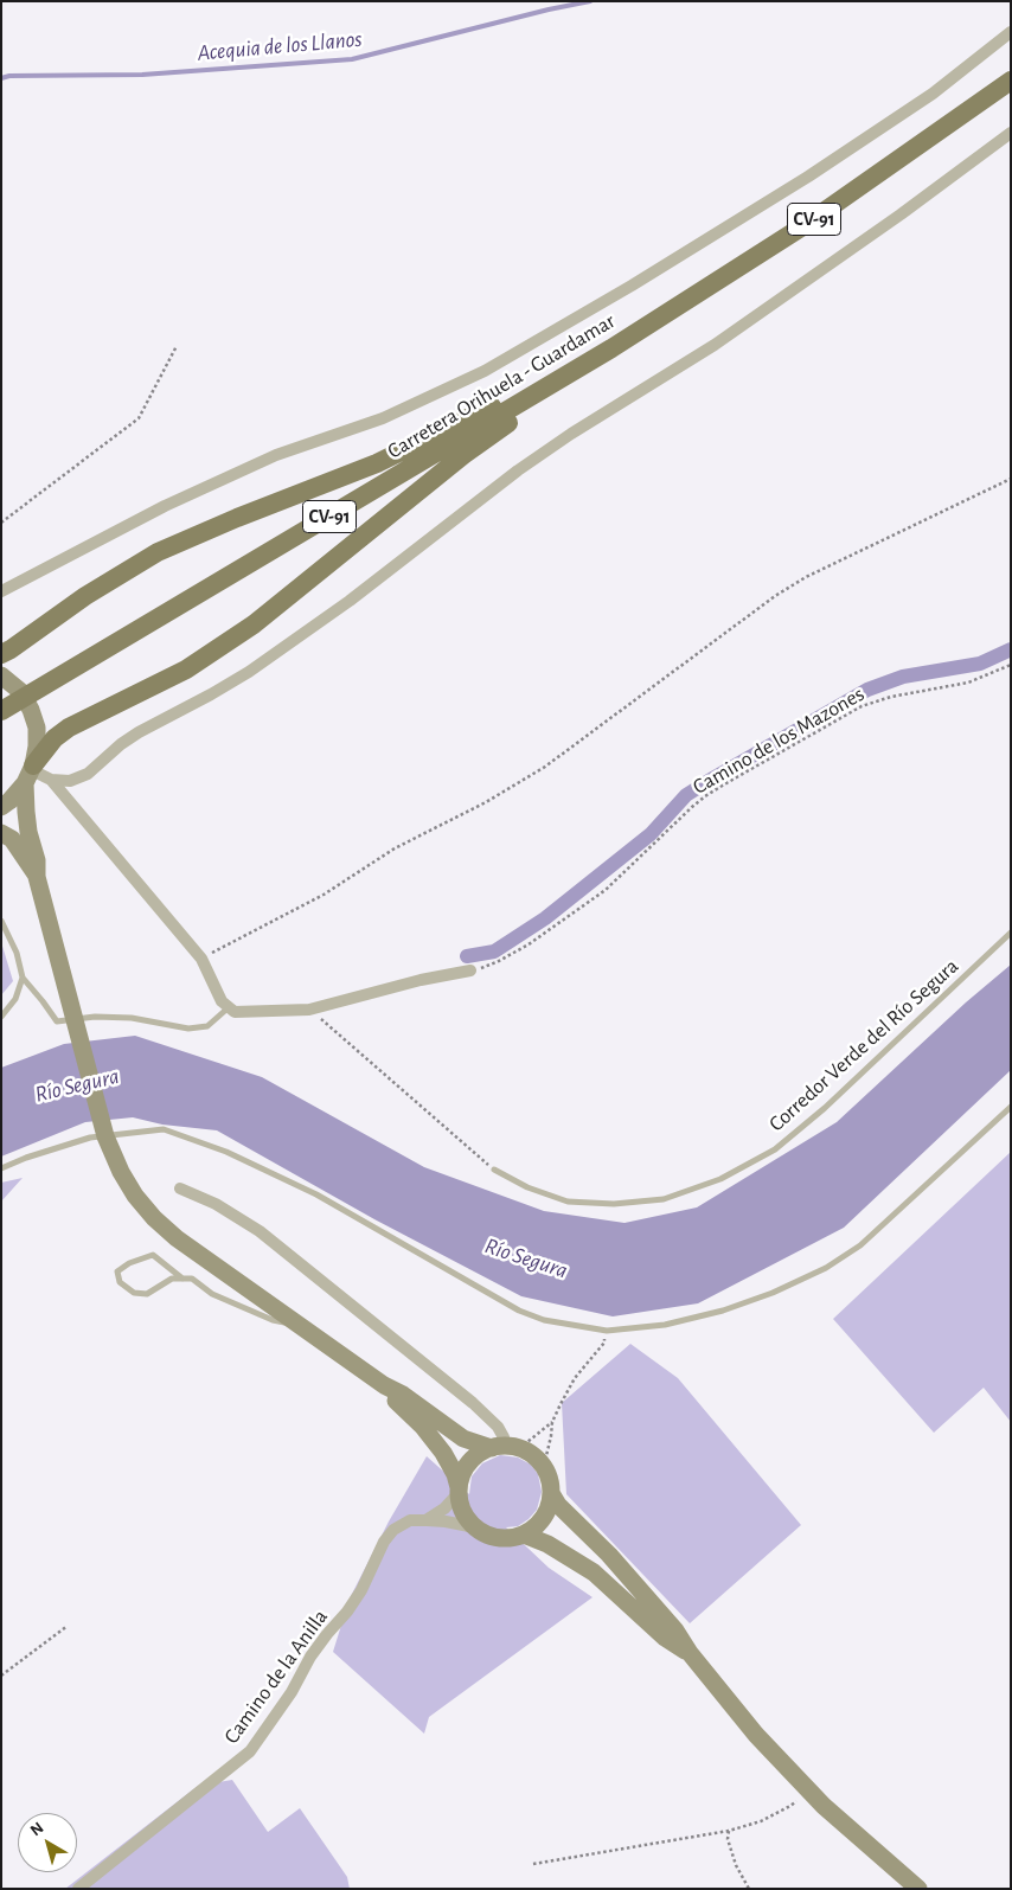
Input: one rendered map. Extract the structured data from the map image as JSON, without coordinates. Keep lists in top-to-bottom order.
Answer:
{
  "streets": {
    "main road": ["CV-91", "Carretera Orihuela - Guardamar"],
    "street": ["Camino de la Anilla"],
    "lane": ["Corredor Verde del Río Segura"],
    "path": ["Camino de los Mazones"]
  },
  "water": ["Acequia de los Llanos", "Río Segura"],
  "north": "top left"
}
